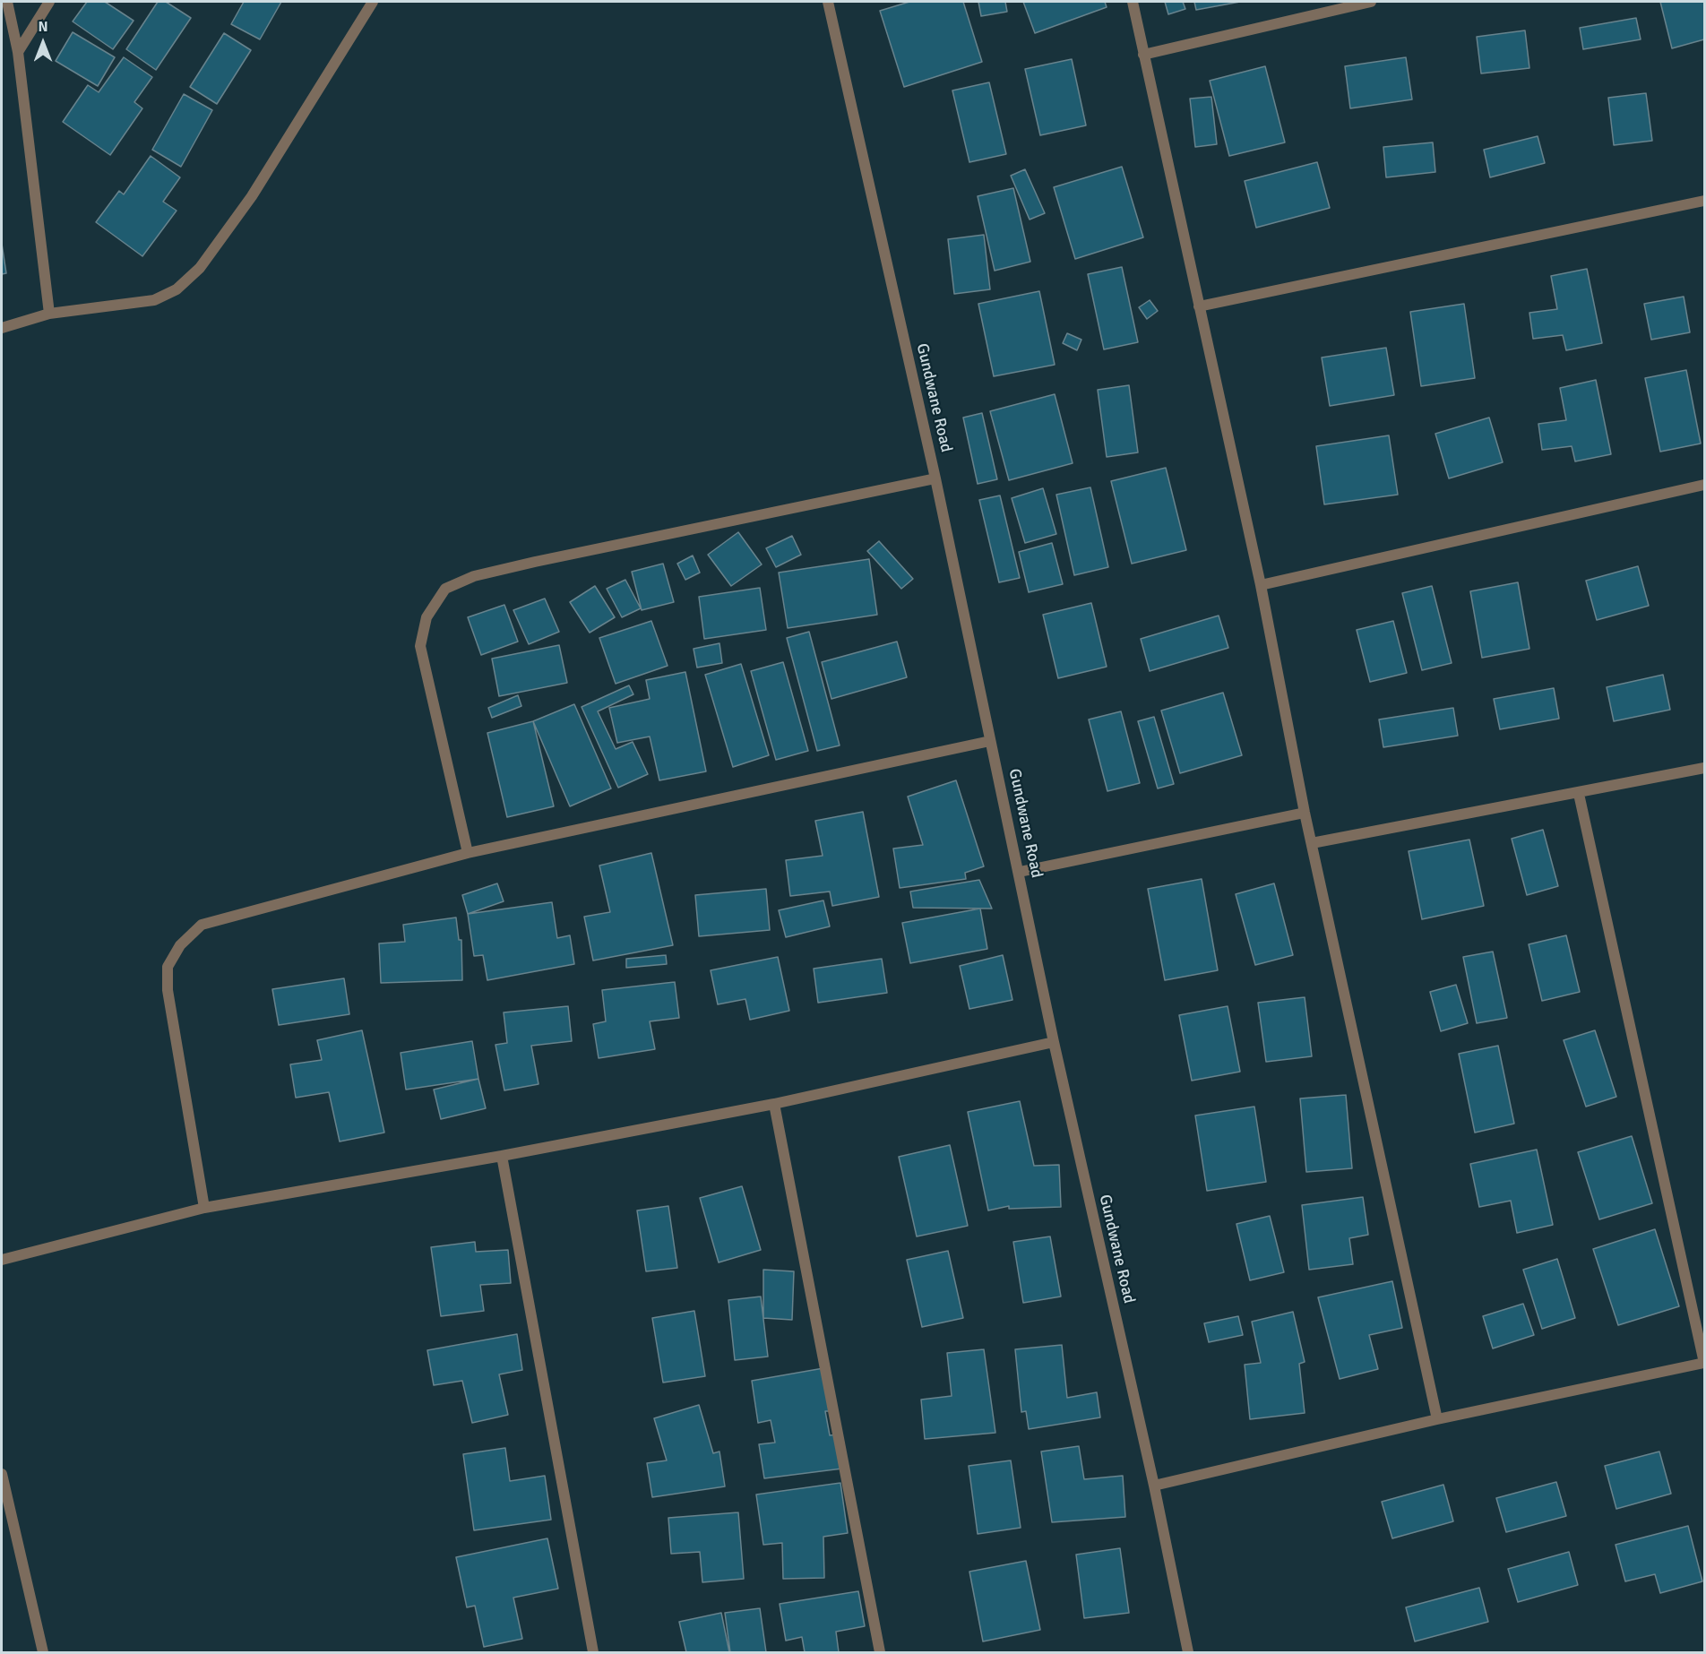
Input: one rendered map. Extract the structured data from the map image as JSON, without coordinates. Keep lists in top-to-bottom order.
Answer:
{
  "streets": {
    "street": ["Gundwane Road"]
  },
  "north": "top"
}
